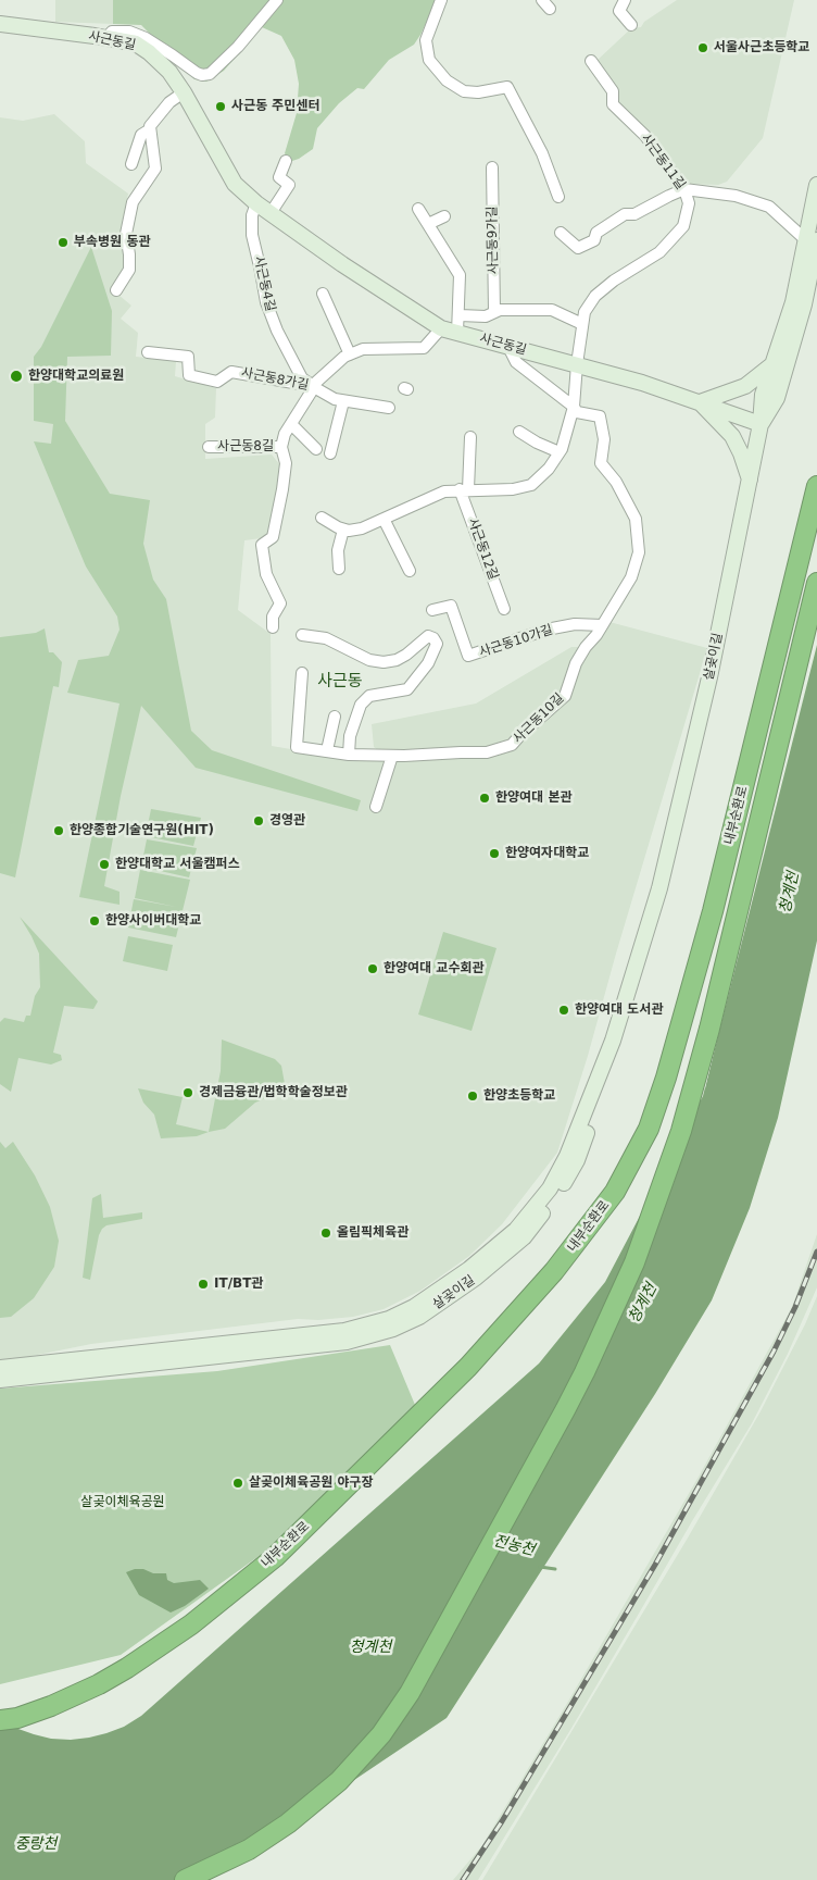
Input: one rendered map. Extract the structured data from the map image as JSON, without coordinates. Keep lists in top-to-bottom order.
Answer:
{
  "streets": {
    "highway": ["내부순환로"],
    "main road": ["사근동길", "살곶이길"],
    "street": [
      "사근동11길",
      "사근동9가길",
      "사근동4길",
      "사근동8가길",
      "사근동8길",
      "사근동12길",
      "사근동10가길",
      "사근동10길"
    ]
  },
  "crossings": [
    ["사근동길", "사근동11길"],
    ["사근동길", "사근동4길"],
    ["사근동길", "사근동8길"],
    ["사근동길", "살곶이길"],
    ["사근동길", "사근동10길"],
    ["사근동4길", "사근동8가길"],
    ["사근동4길", "사근동8길"],
    ["사근동8가길", "사근동8길"],
    ["사근동10가길", "사근동10길"]
  ],
  "districts": ["사근동"],
  "water": ["청계천", "전농천", "중랑천"],
  "parks": ["살곶이체육공원"],
  "places": [
    "서울사근초등학교",
    "사근동 주민센터",
    "부속병원 동관",
    "한양대학교의료원",
    "한양여대 본관",
    "경영관",
    "한양종합기술연구원(HIT)",
    "한양여자대학교",
    "한양대학교 서울캠퍼스",
    "한양사이버대학교",
    "한양여대 교수회관",
    "한양여대 도서관",
    "경제금융관/법학학술정보관",
    "한양초등학교",
    "올림픽체육관",
    "IT/BT관",
    "살곶이체육공원 야구장"
  ]
}
